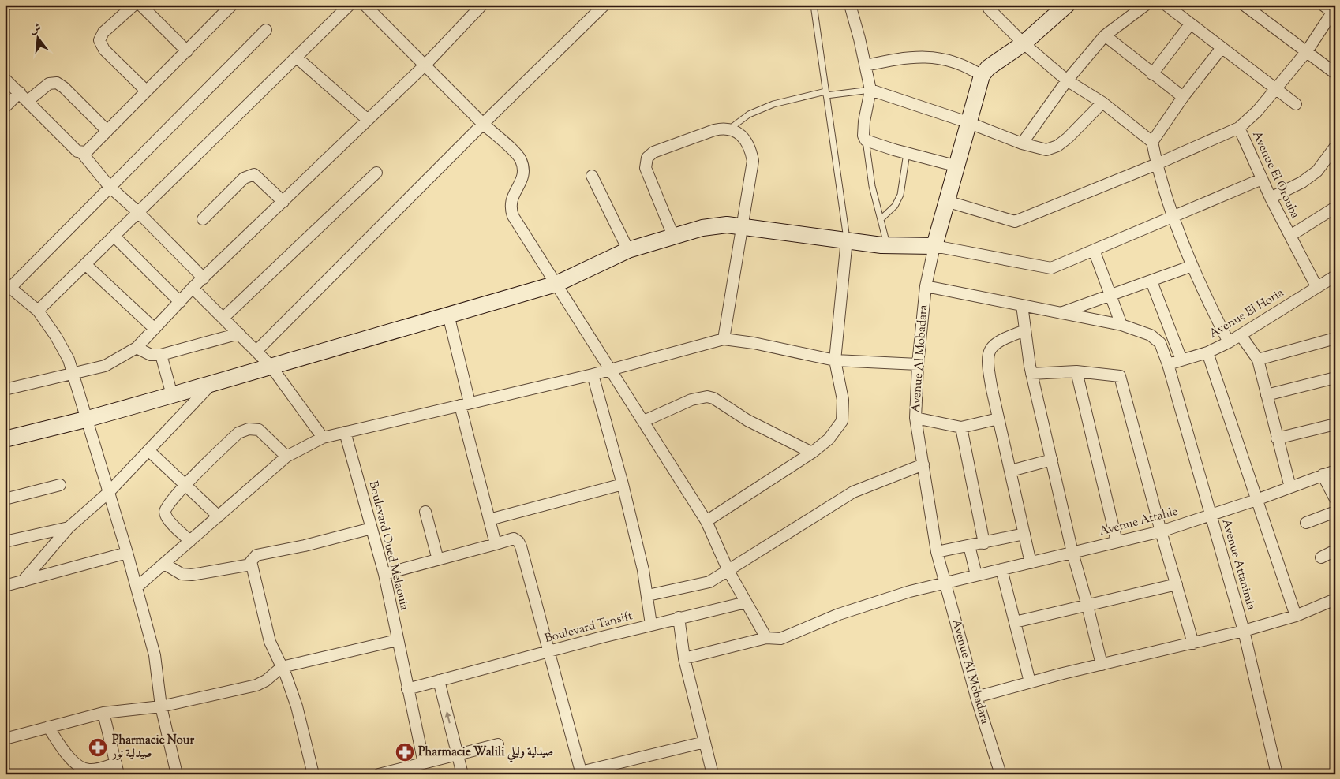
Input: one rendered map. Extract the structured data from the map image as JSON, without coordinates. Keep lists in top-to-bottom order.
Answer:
{
  "streets": {
    "street": [
      "Avenue El Orouba",
      "Avenue El Horia",
      "Avenue Al Mobadara",
      "Avenue Attahle",
      "Boulevard Oued Melaouia",
      "Avenue Attanimia",
      "Boulevard Tansift"
    ]
  },
  "crossings": [
    ["Avenue El Orouba", "Avenue El Horia"],
    ["Avenue El Horia", "Avenue Attanimia"],
    ["Avenue Al Mobadara", "Avenue Attahle"],
    ["Avenue Al Mobadara", "Avenue Attanimia"],
    ["Avenue Attahle", "Avenue Attanimia"],
    ["Boulevard Oued Melaouia", "Boulevard Tansift"]
  ],
  "places": {
    "pharmacy": ["Pharmacie Nour صيدلية نور", "Pharmacie Walili صيدلية وليلي"]
  },
  "north": "top"
}
